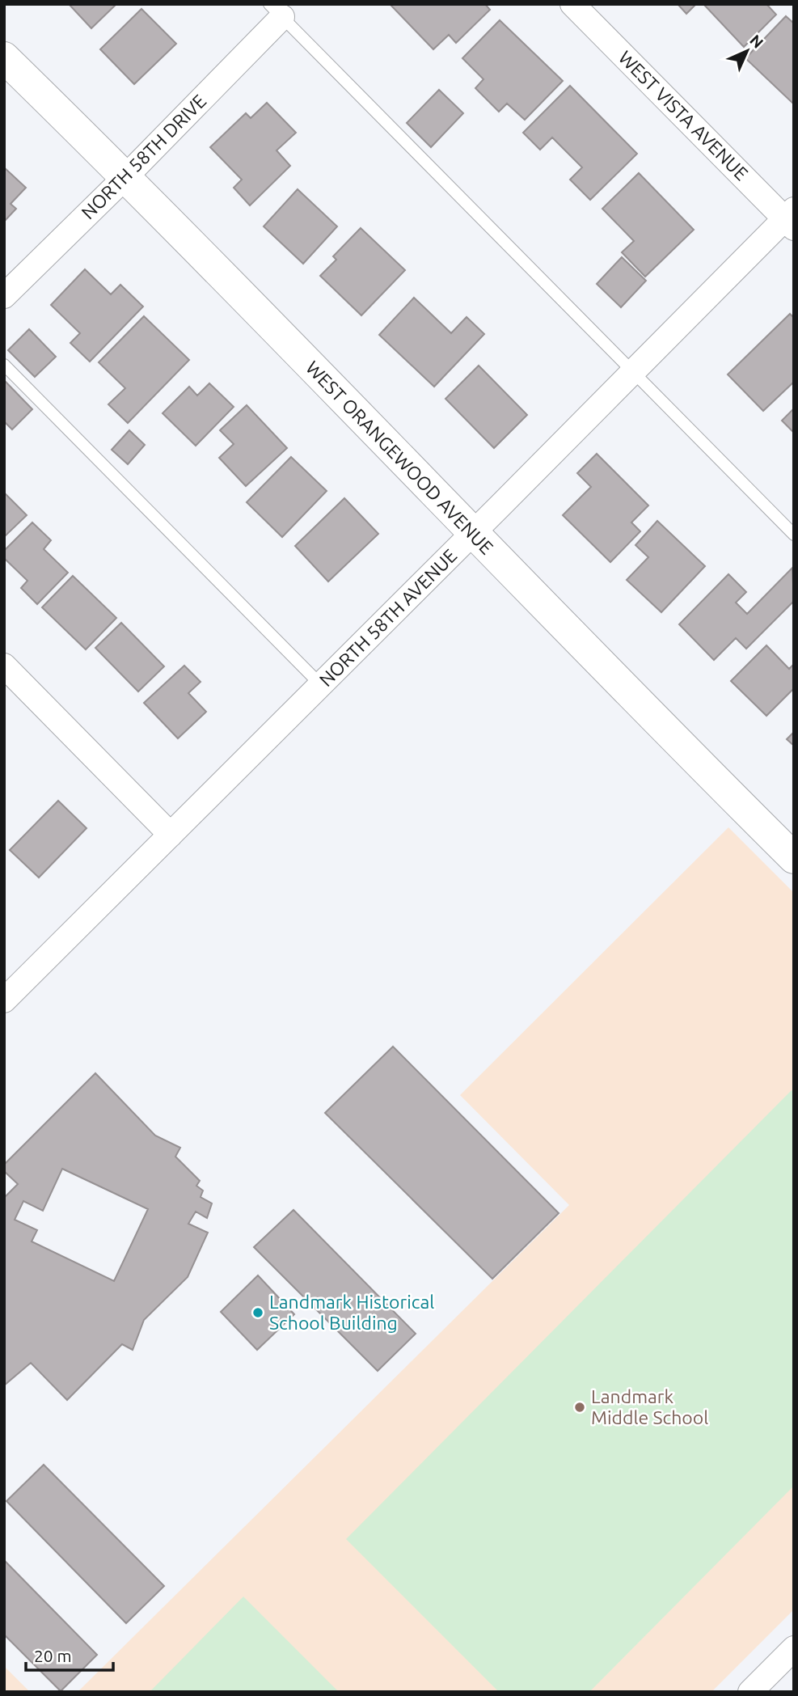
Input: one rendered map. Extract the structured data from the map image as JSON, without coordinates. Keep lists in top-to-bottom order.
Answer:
{
  "streets": {
    "street": [
      "WEST VISTA AVENUE",
      "NORTH 58TH DRIVE",
      "WEST ORANGEWOOD AVENUE",
      "NORTH 58TH AVENUE"
    ]
  },
  "crossings": [
    ["WEST VISTA AVENUE", "NORTH 58TH AVENUE"],
    ["NORTH 58TH DRIVE", "WEST ORANGEWOOD AVENUE"],
    ["WEST ORANGEWOOD AVENUE", "NORTH 58TH AVENUE"]
  ],
  "places": ["Landmark Historical School Building", "Landmark Middle School"],
  "scale_bar": "20 m",
  "north": "top right"
}
